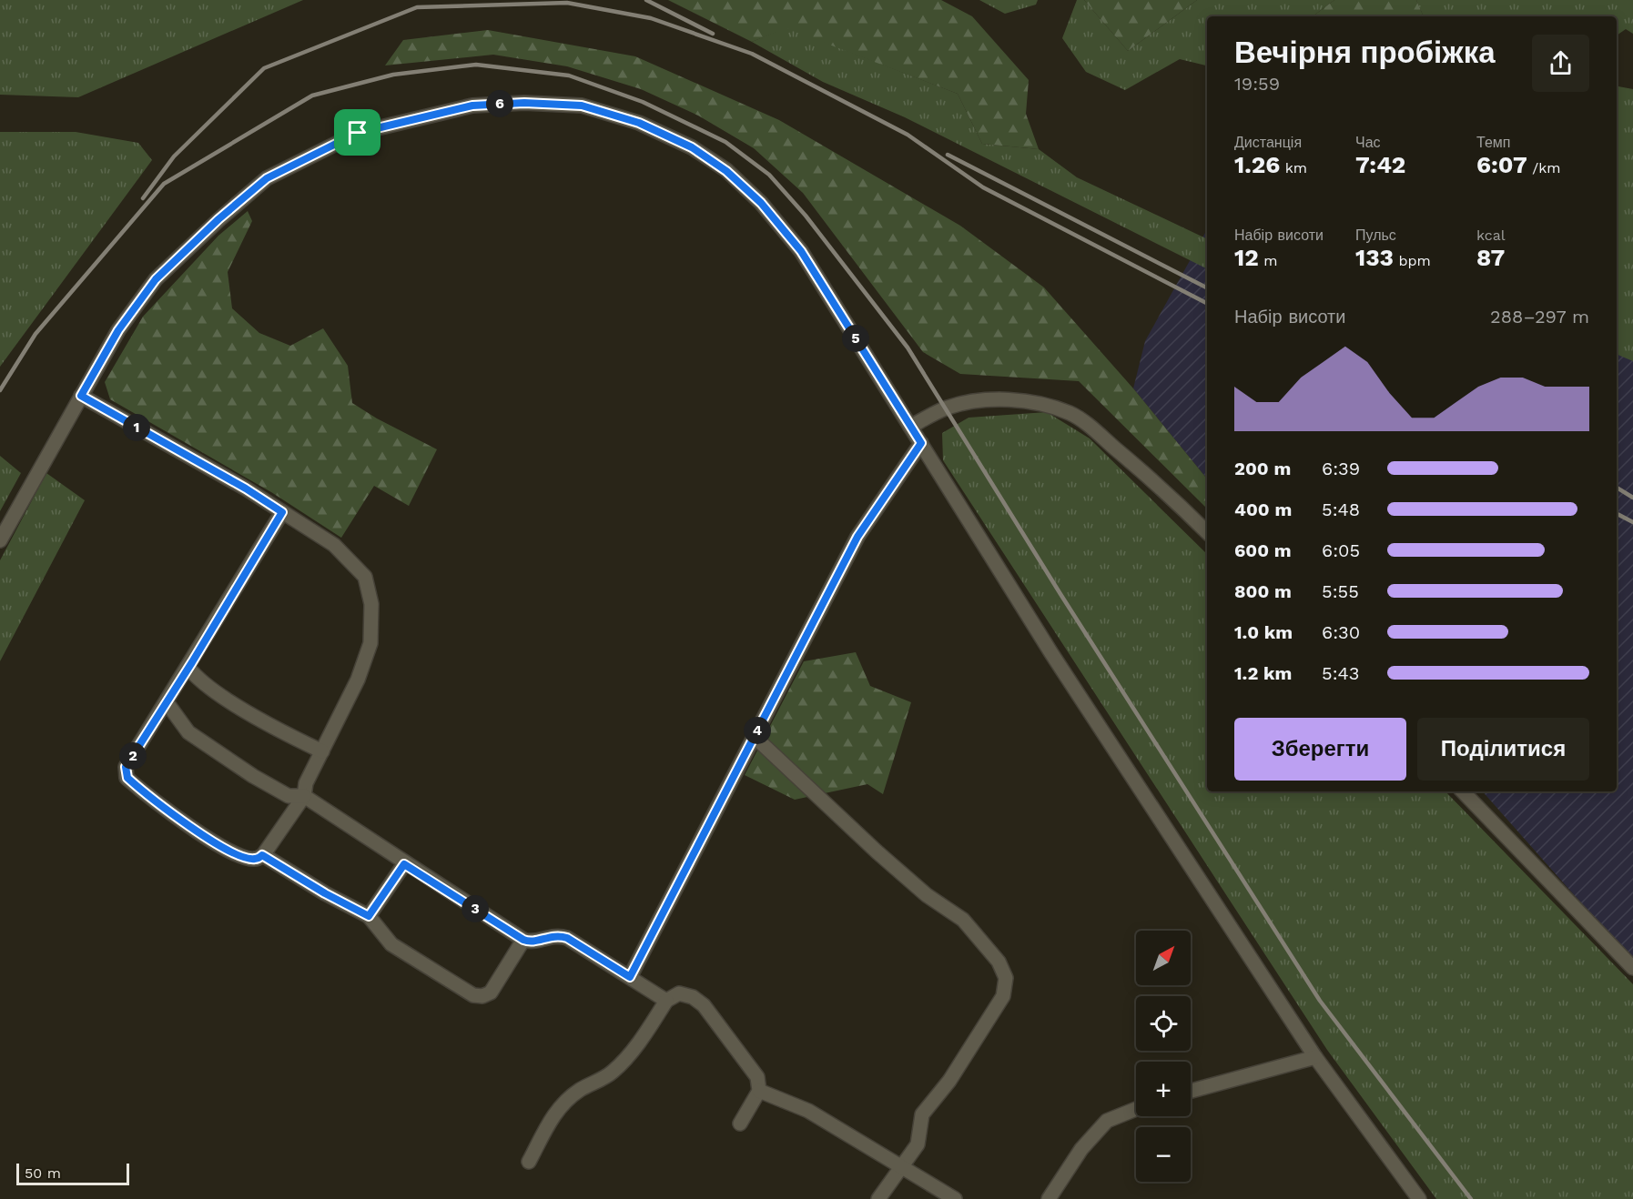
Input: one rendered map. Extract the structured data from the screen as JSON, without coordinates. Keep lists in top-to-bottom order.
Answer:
{
  "scale_bar": "50 m",
  "north": "top right",
  "page": {
    "heading": ["Вечірня пробіжка", "19:59"],
    "pins": [
      "6",
      "5",
      "1",
      "4",
      "2",
      "3"
    ],
    "stats": [
      ["Дистанція", "1.26 km"],
      ["Час", "7:42"],
      ["Темп", "6:07 /km"],
      ["Набір висоти", "12 m"],
      ["Пульс", "133 bpm"],
      ["kcal", "87"]
    ],
    "chart": ["Набір висоти", "288–297 m"],
    "list": [
      {
        "name": "200 m",
        "note": "6:39"
      },
      {
        "name": "400 m",
        "note": "5:48"
      },
      {
        "name": "600 m",
        "note": "6:05"
      },
      {
        "name": "800 m",
        "note": "5:55"
      },
      {
        "name": "1.0 km",
        "note": "6:30"
      },
      {
        "name": "1.2 km",
        "note": "5:43"
      }
    ],
    "buttons": ["Зберегти", "Поділитися"],
    "map_buttons": ["+", "−"],
    "scale": "50 m"
  }
}
